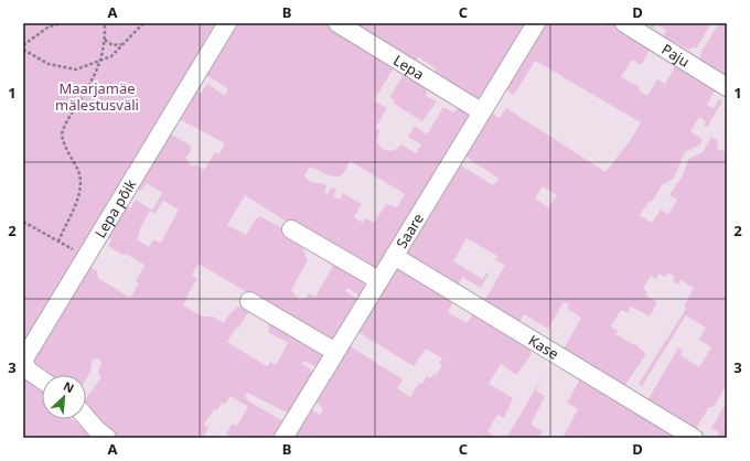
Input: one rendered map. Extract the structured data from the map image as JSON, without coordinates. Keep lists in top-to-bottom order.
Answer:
{
  "streets": {
    "street": [
      "Paju",
      "Lepa",
      "Lepa põik",
      "Saare",
      "Kase"
    ]
  },
  "crossings": [
    ["Lepa", "Saare"],
    ["Saare", "Kase"]
  ],
  "parks": ["Maarjamäe mälestusväli"],
  "north": "top right",
  "grid": {
    "columns": [
      "A",
      "B",
      "C",
      "D"
    ],
    "rows": ["1", "2", "3"]
  }
}
